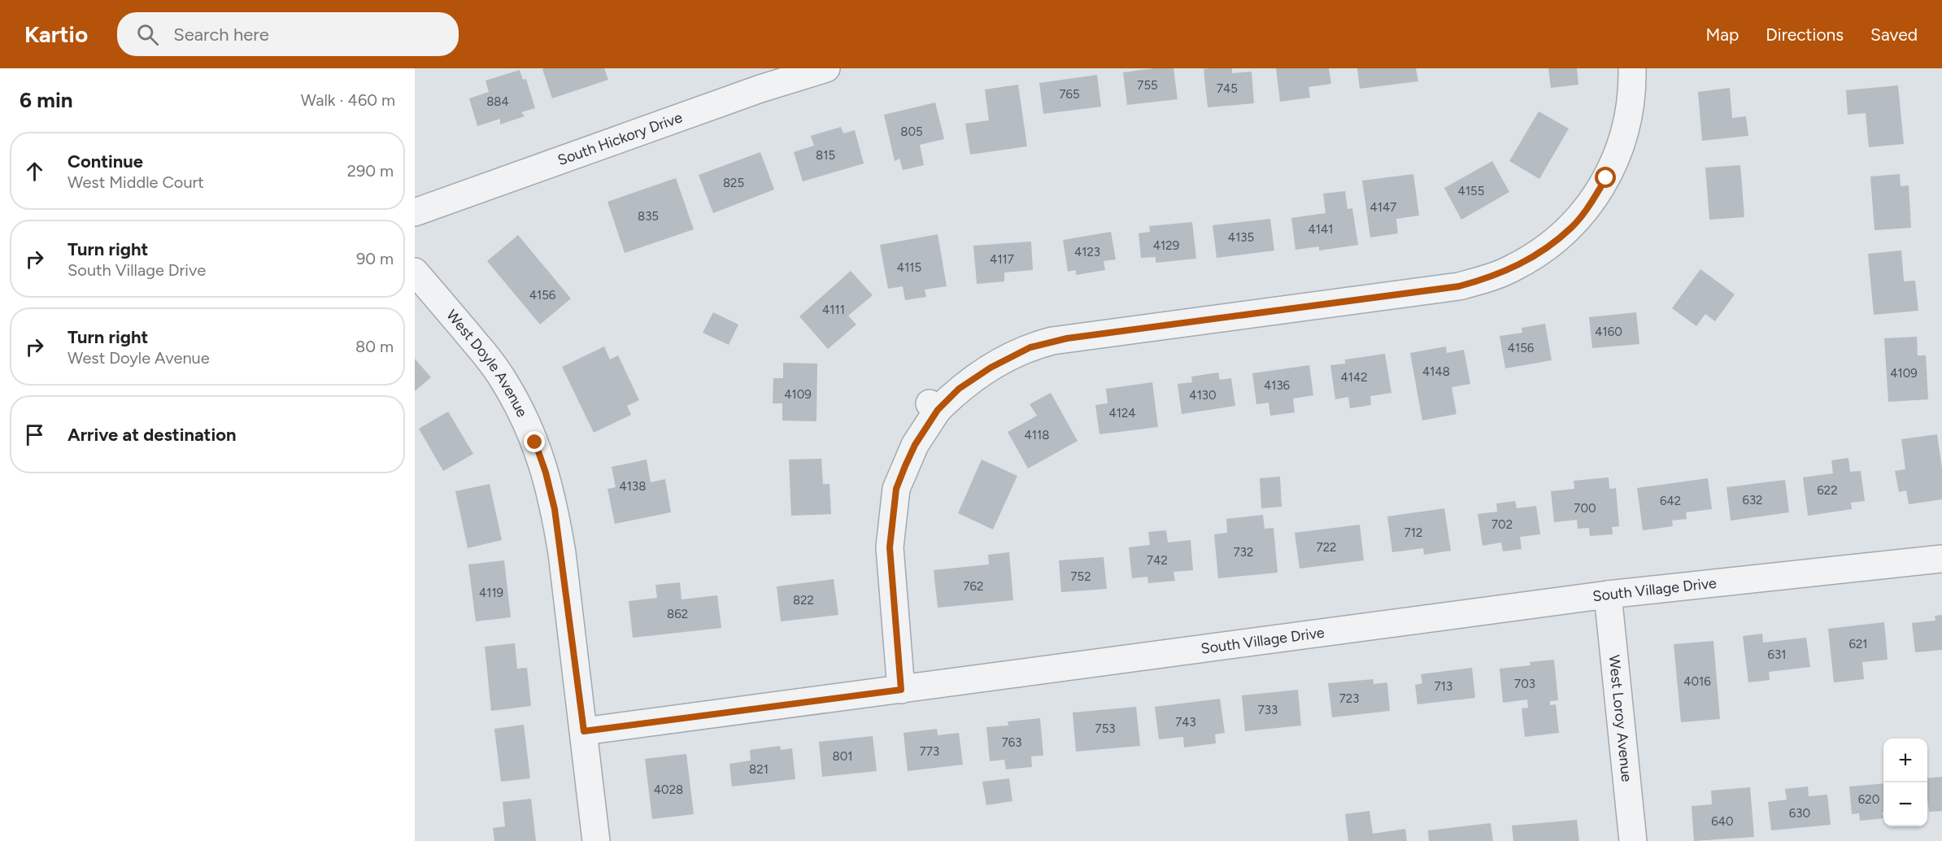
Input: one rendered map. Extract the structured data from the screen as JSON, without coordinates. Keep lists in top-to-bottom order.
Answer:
{
  "streets": {
    "street": [
      "South Hickory Drive",
      "West Doyle Avenue",
      "South Village Drive",
      "West Loroy Avenue"
    ]
  },
  "crossings": [
    ["West Doyle Avenue", "South Village Drive"],
    ["South Village Drive", "West Loroy Avenue"]
  ],
  "house_numbers": [
    "755",
    "745",
    "765",
    "884",
    "805",
    "815",
    "825",
    "4155",
    "4147",
    "835",
    "4141",
    "4135",
    "4129",
    "4123",
    "4117",
    "4115",
    "4156",
    "4111",
    "4160",
    "4156",
    "4148",
    "4109",
    "4142",
    "4136",
    "4109",
    "4130",
    "4124",
    "4118",
    "4138",
    "622",
    "632",
    "642",
    "700",
    "702",
    "712",
    "722",
    "732",
    "742",
    "752",
    "762",
    "4119",
    "822",
    "862",
    "621",
    "631",
    "4016",
    "703",
    "713",
    "723",
    "733",
    "743",
    "753",
    "763",
    "773",
    "801",
    "821",
    "4028",
    "620",
    "630",
    "640"
  ],
  "page": {
    "header": "Kartio",
    "search": "Search here",
    "nav": ["Map", "Directions", "Saved"],
    "heading": ["6 min", "Walk · 460 m"],
    "list": [
      ["Continue", "West Middle Court", "290 m"],
      ["Turn right", "South Village Drive", "90 m"],
      ["Turn right", "West Doyle Avenue", "80 m"],
      "Arrive at destination"
    ],
    "map_buttons": ["+", "−"]
  }
}
